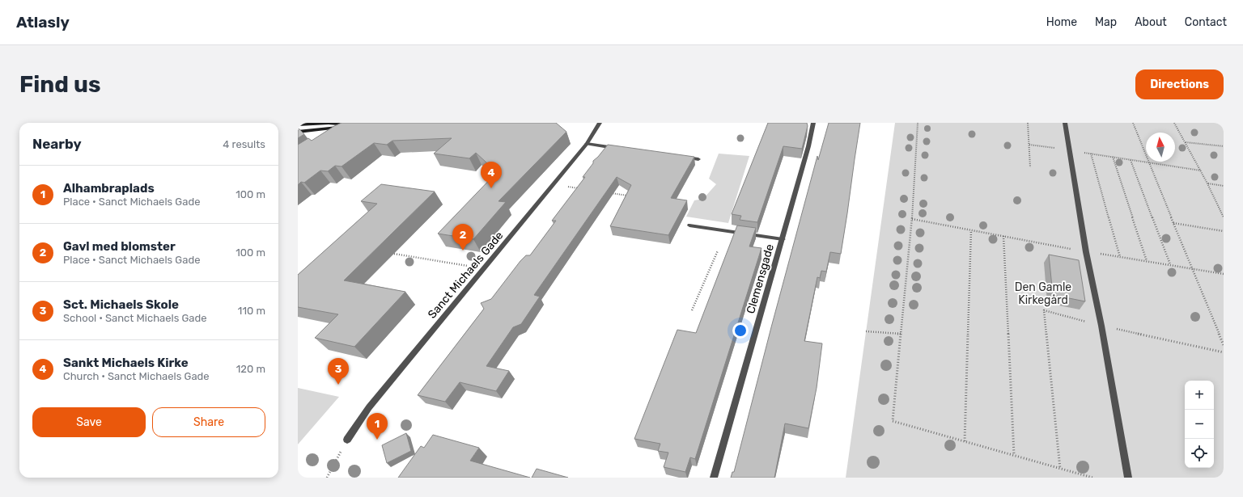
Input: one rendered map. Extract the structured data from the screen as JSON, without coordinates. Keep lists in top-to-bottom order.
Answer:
{
  "streets": {
    "street": ["Sanct Michaels Gade", "Clemensgade"]
  },
  "parks": ["Den Gamle Kirkegård"],
  "north": "top",
  "page": {
    "header": "Atlasly",
    "nav": [
      "Home",
      "Map",
      "About",
      "Contact"
    ],
    "buttons": [
      "Directions",
      ["Save", "Share"]
    ],
    "title": "Find us",
    "heading": ["Nearby", "4 results"],
    "pins": [
      "4",
      "2",
      "3",
      "1"
    ],
    "list": [
      {
        "mark": "1",
        "name": "Alhambraplads",
        "note": "Place · Sanct Michaels Gade",
        "value": "100 m"
      },
      {
        "mark": "2",
        "name": "Gavl med blomster",
        "note": "Place · Sanct Michaels Gade",
        "value": "100 m"
      },
      {
        "mark": "3",
        "name": "Sct. Michaels Skole",
        "note": "School · Sanct Michaels Gade",
        "value": "110 m"
      },
      {
        "mark": "4",
        "name": "Sankt Michaels Kirke",
        "note": "Church · Sanct Michaels Gade",
        "value": "120 m"
      }
    ],
    "map_buttons": ["+", "−"]
  }
}
